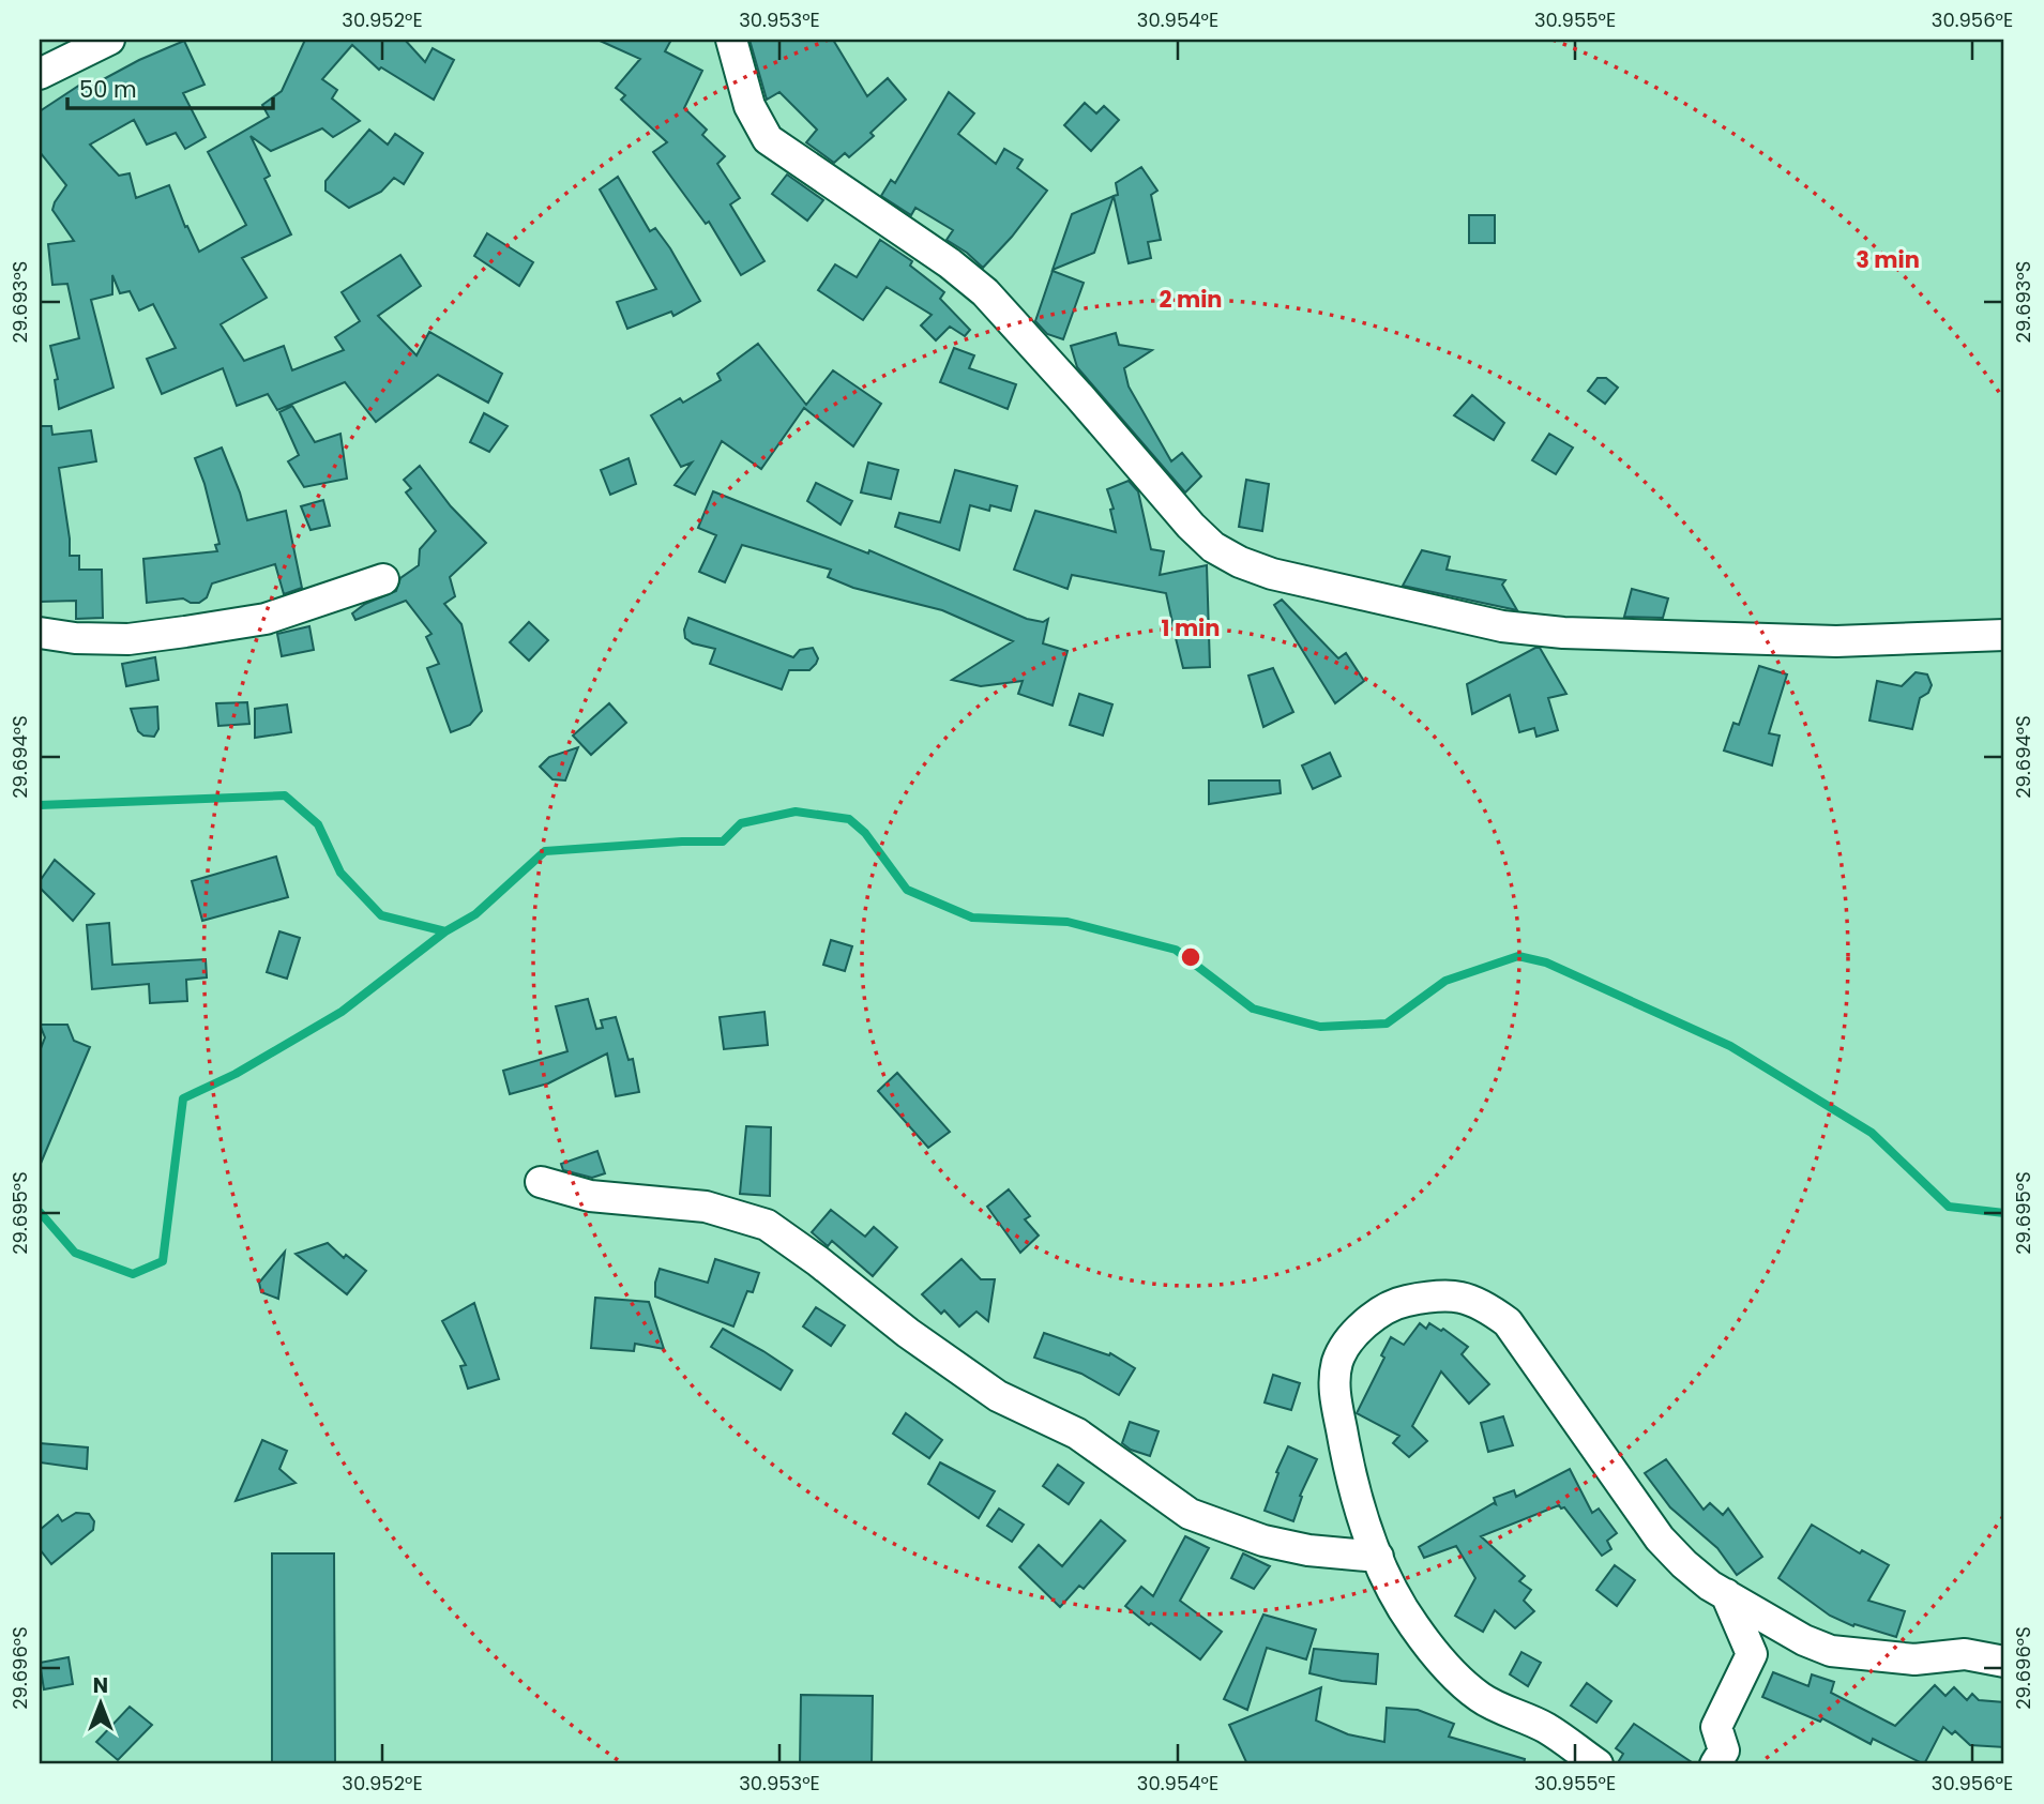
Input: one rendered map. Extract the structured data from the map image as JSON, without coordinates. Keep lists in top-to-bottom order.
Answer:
{
  "scale_bar": "50 m",
  "north": "top",
  "coordinates": [
    "30.952°E",
    "30.953°E",
    "30.954°E",
    "30.955°E",
    "30.956°E",
    "29.693°S",
    "29.694°S",
    "29.695°S",
    "29.696°S"
  ],
  "rings": ["3 min", "2 min", "1 min"]
}
